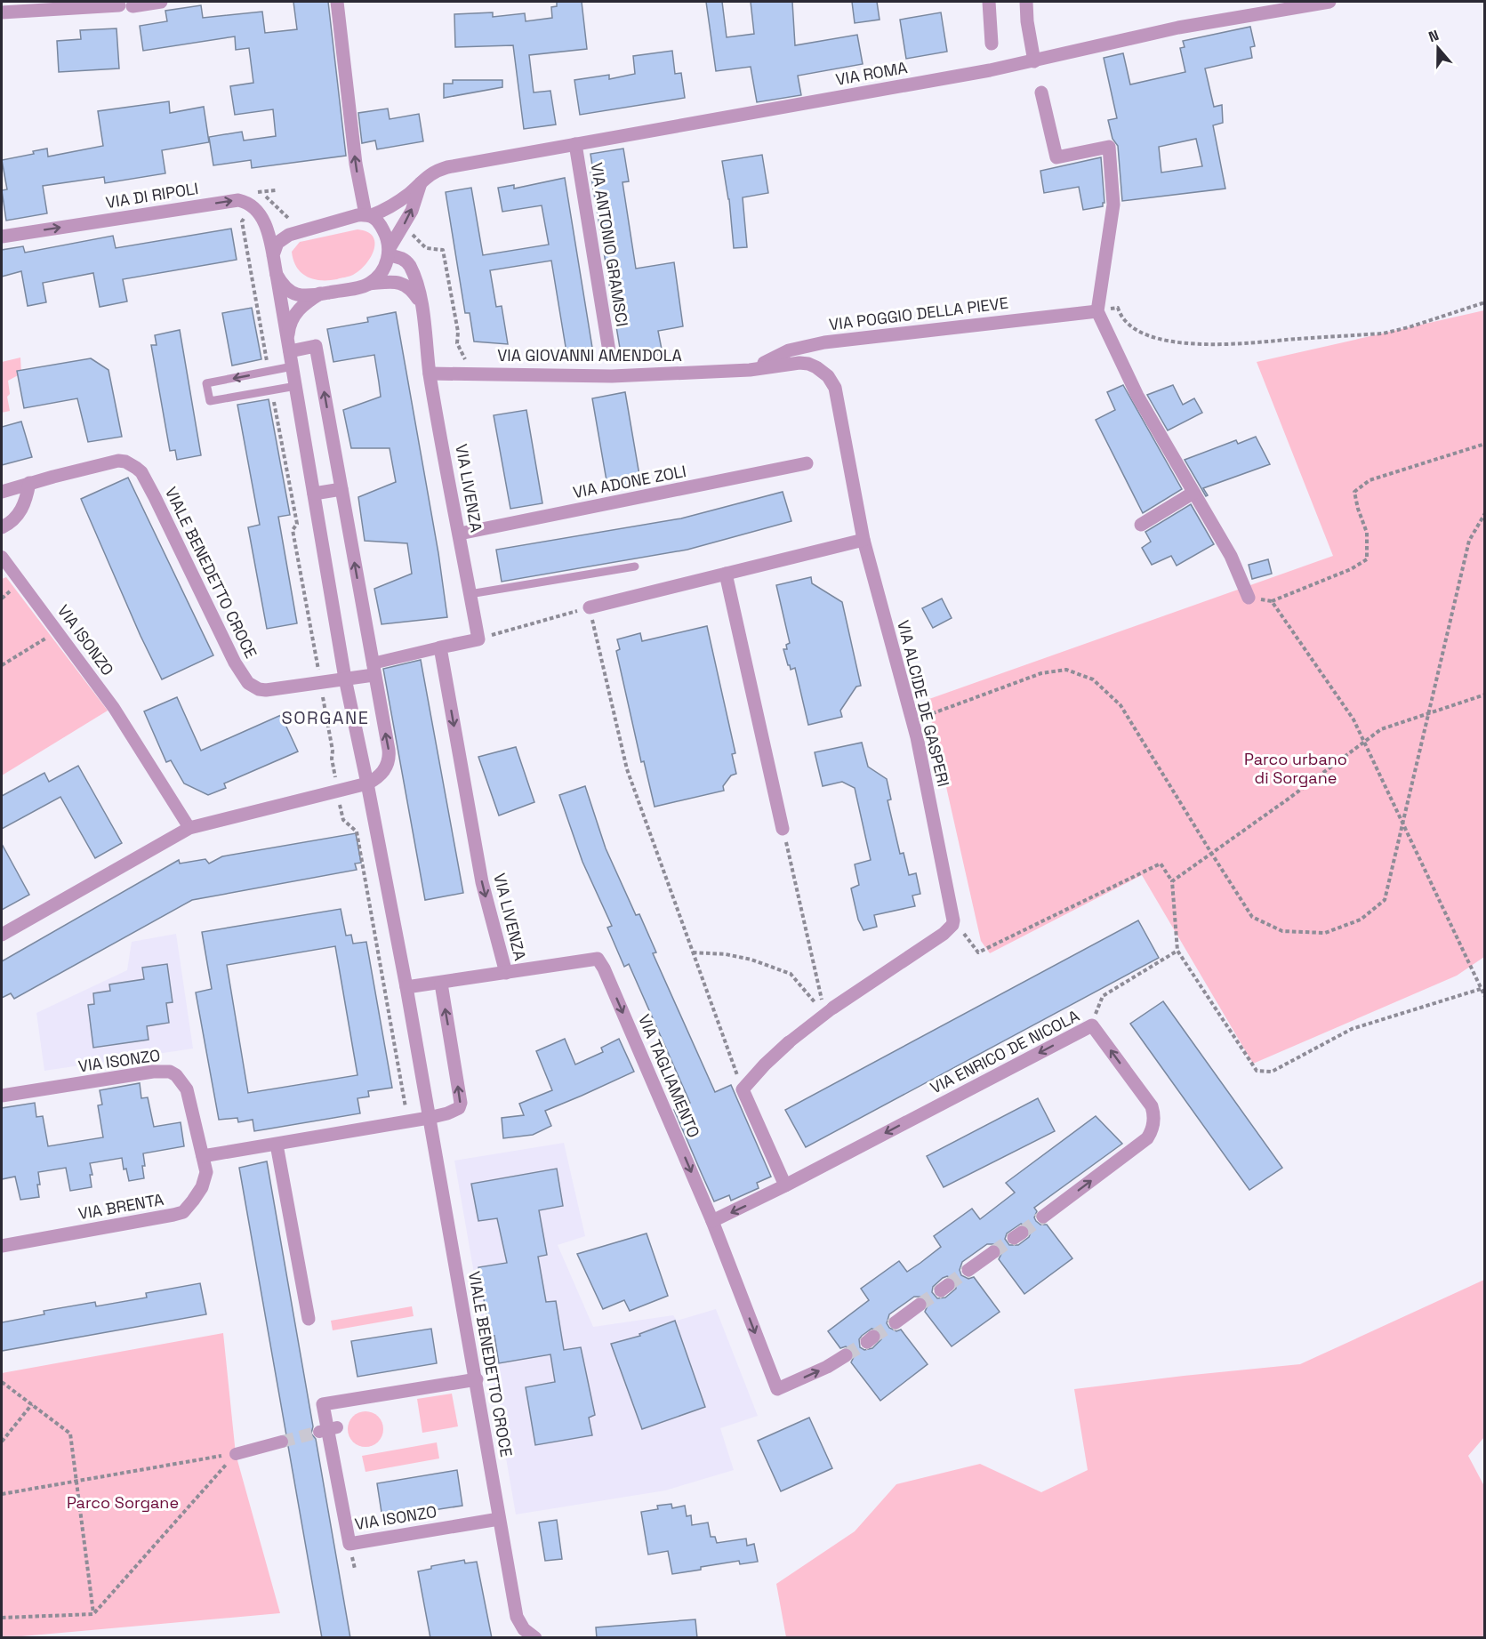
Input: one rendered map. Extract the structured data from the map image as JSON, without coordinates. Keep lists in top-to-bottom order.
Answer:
{
  "streets": {
    "street": [
      "VIA ROMA",
      "VIA DI RIPOLI",
      "VIA ANTONIO GRAMSCI",
      "VIA POGGIO DELLA PIEVE",
      "VIA GIOVANNI AMENDOLA",
      "VIA ADONE ZOLI",
      "VIA LIVENZA",
      "VIALE BENEDETTO CROCE",
      "VIA ISONZO",
      "VIA ALCIDE DE GASPERI",
      "VIA ENRICO DE NICOLA",
      "VIA TAGLIAMENTO",
      "VIA BRENTA"
    ]
  },
  "crossings": [
    ["VIA ROMA", "VIA DI RIPOLI"],
    ["VIA ROMA", "VIA ANTONIO GRAMSCI"],
    ["VIA ROMA", "VIA LIVENZA"],
    ["VIA ROMA", "VIALE BENEDETTO CROCE"],
    ["VIA DI RIPOLI", "VIA LIVENZA"],
    ["VIA DI RIPOLI", "VIALE BENEDETTO CROCE"],
    ["VIA POGGIO DELLA PIEVE", "VIA GIOVANNI AMENDOLA"],
    ["VIA POGGIO DELLA PIEVE", "VIA ALCIDE DE GASPERI"],
    ["VIA GIOVANNI AMENDOLA", "VIA LIVENZA"],
    ["VIA GIOVANNI AMENDOLA", "VIA ALCIDE DE GASPERI"],
    ["VIA ADONE ZOLI", "VIA LIVENZA"],
    ["VIA LIVENZA", "VIALE BENEDETTO CROCE"],
    ["VIA LIVENZA", "VIA TAGLIAMENTO"],
    ["VIALE BENEDETTO CROCE", "VIA ISONZO"],
    ["VIALE BENEDETTO CROCE", "VIA TAGLIAMENTO"],
    ["VIA ISONZO", "VIA BRENTA"],
    ["VIA ENRICO DE NICOLA", "VIA TAGLIAMENTO"]
  ],
  "one_way": ["VIA DI RIPOLI", "VIA LIVENZA", "VIA TAGLIAMENTO"],
  "districts": ["SORGANE"],
  "parks": ["Parco urbano di Sorgane", "Parco Sorgane"],
  "north": "top"
}
